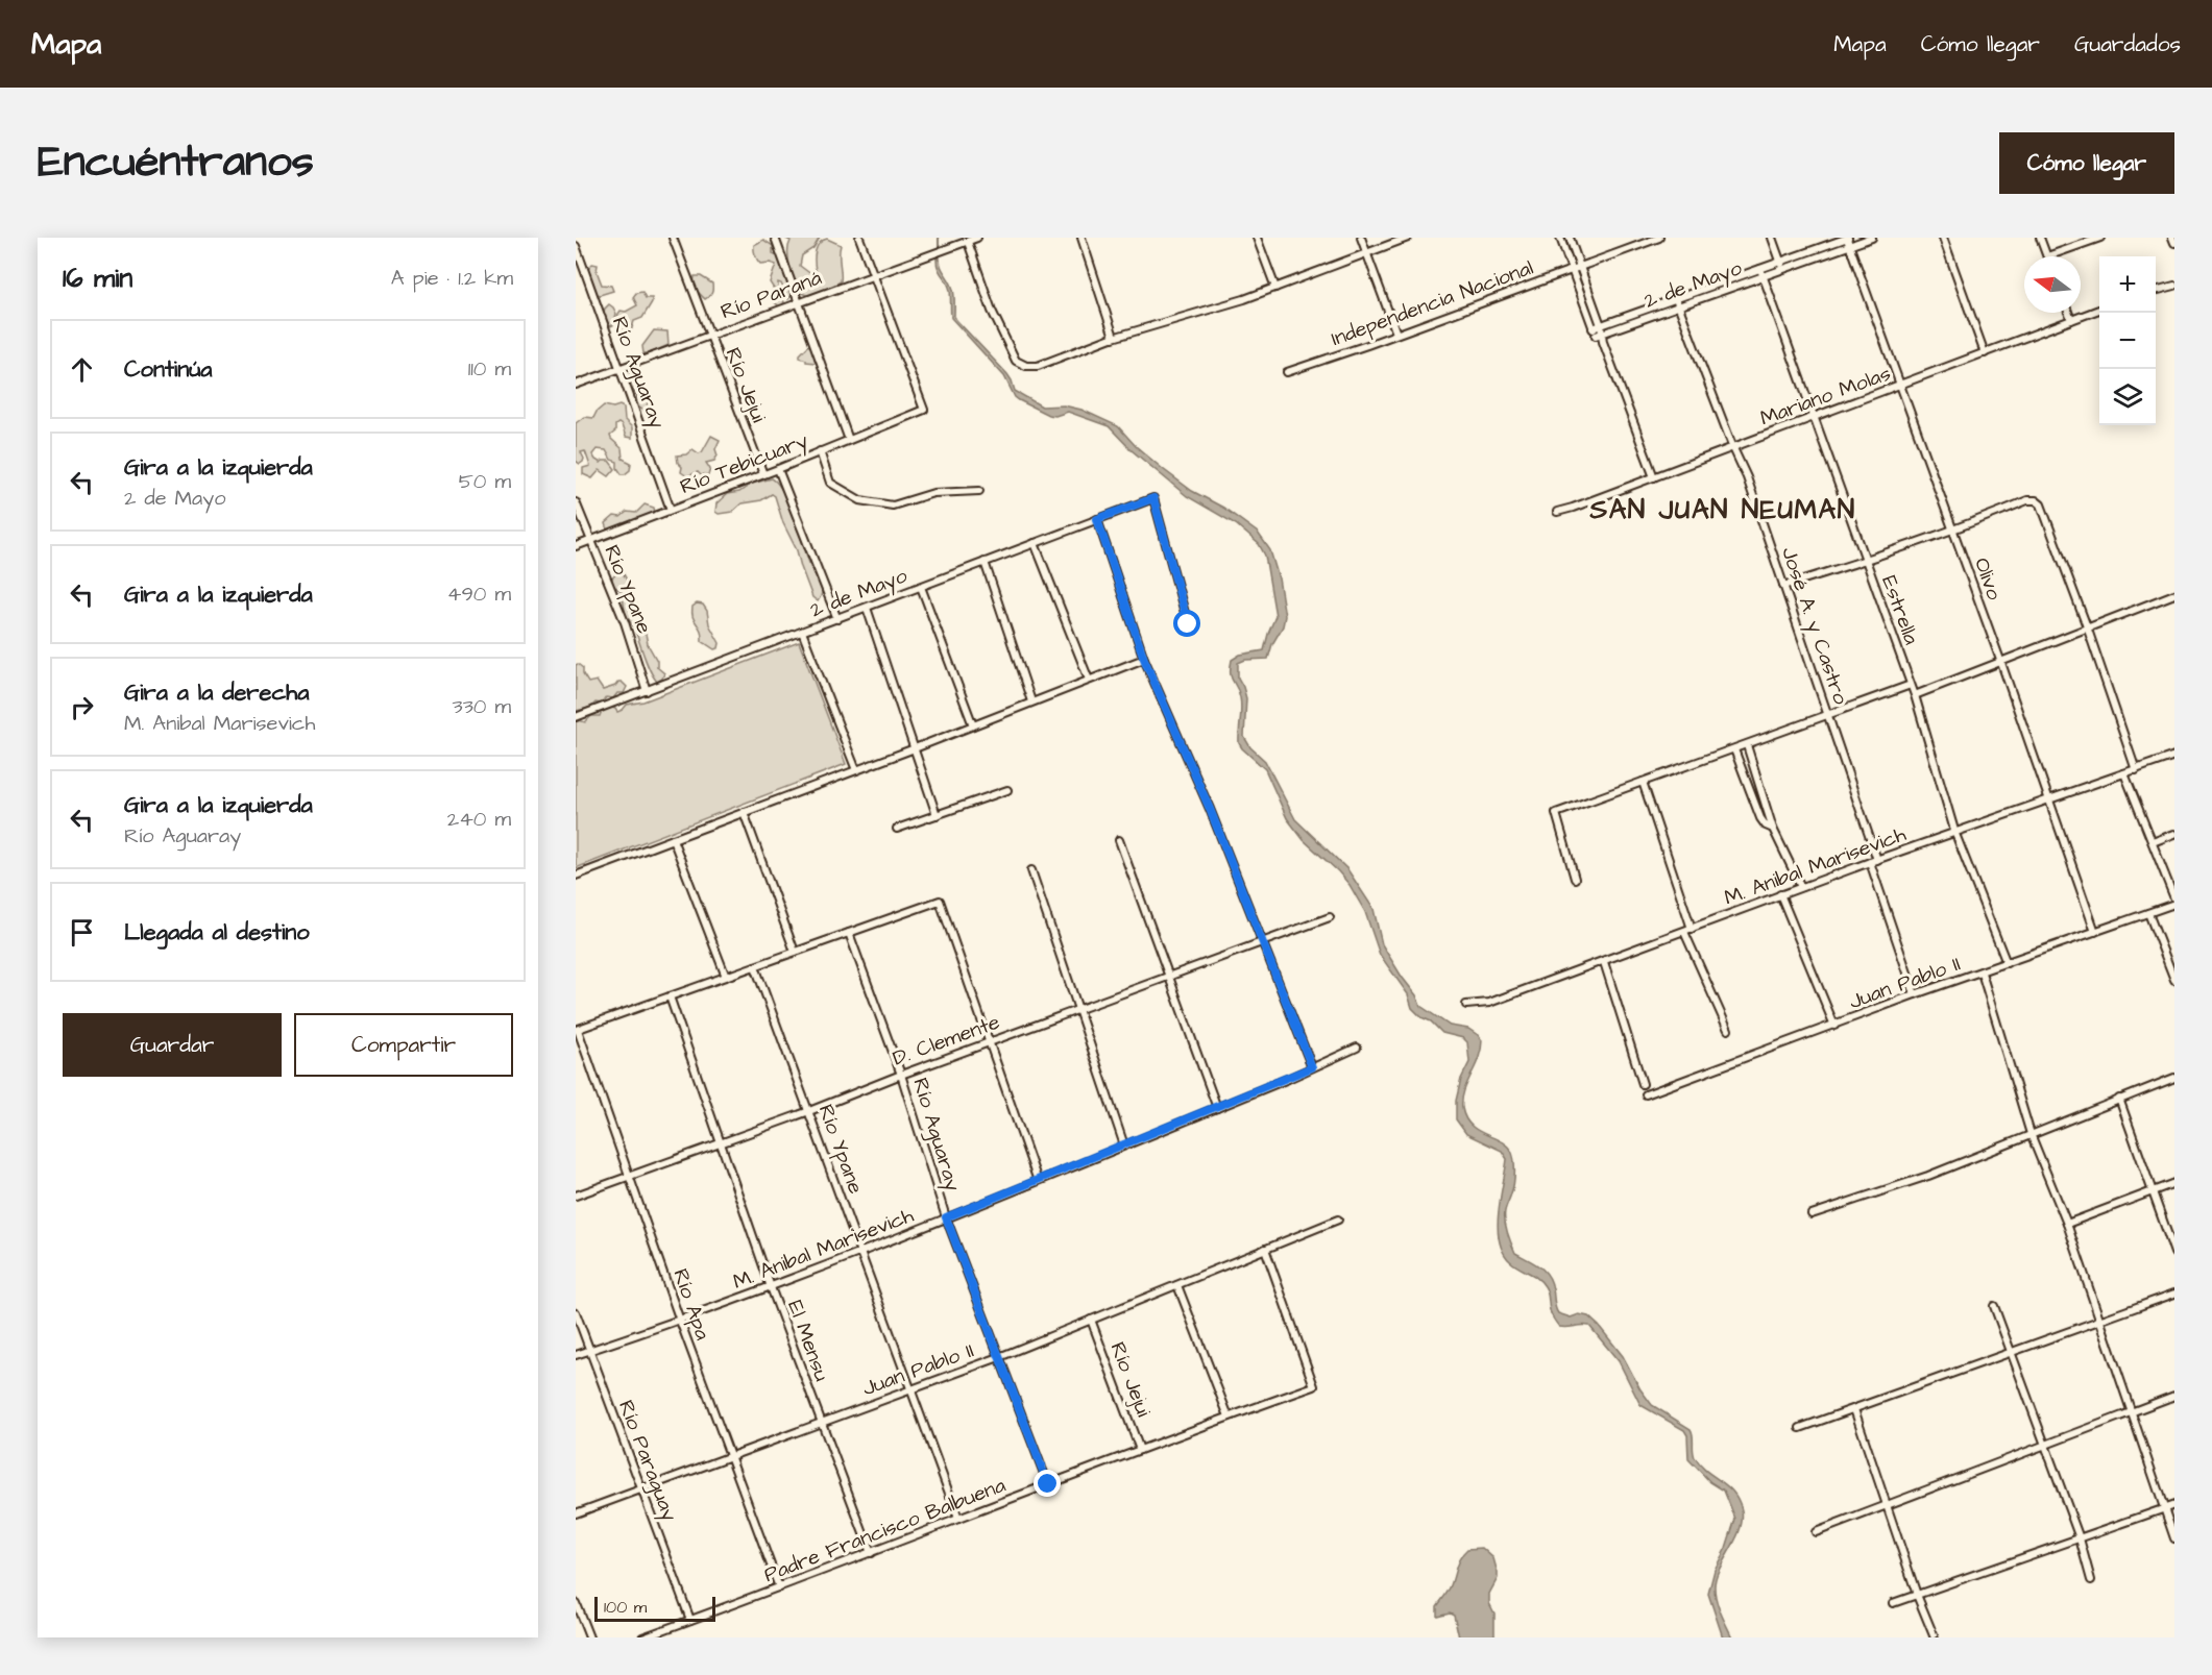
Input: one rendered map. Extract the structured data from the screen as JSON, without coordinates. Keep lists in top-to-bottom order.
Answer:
{
  "streets": {
    "street": [
      "2 de Mayo",
      "Río Paraná",
      "Independencia Nacional",
      "Río Aguaray",
      "Río Jejui",
      "Mariano Molas",
      "Río Tebicuary",
      "Olivo",
      "Río Ypane",
      "Estrella",
      "José A. y Castro",
      "M. Anibal Marisevich",
      "Juan Pablo II",
      "D. Clemente",
      "Río Apa",
      "El Mensu",
      "Río Paraguay",
      "Padre Francisco Balbuena"
    ]
  },
  "crossings": [
    ["2 de Mayo", "Olivo"],
    ["2 de Mayo", "Río Ypane"],
    ["2 de Mayo", "Estrella"],
    ["2 de Mayo", "José A. y Castro"],
    ["Río Paraná", "Río Aguaray"],
    ["Río Paraná", "Río Jejui"],
    ["Río Paraná", "Río Tebicuary"],
    ["Río Aguaray", "Río Tebicuary"],
    ["Río Aguaray", "M. Anibal Marisevich"],
    ["Río Aguaray", "Juan Pablo II"],
    ["Río Aguaray", "D. Clemente"],
    ["Río Aguaray", "Padre Francisco Balbuena"],
    ["Río Jejui", "Río Tebicuary"],
    ["Río Jejui", "Juan Pablo II"],
    ["Río Jejui", "Padre Francisco Balbuena"],
    ["Mariano Molas", "Olivo"],
    ["Mariano Molas", "Estrella"],
    ["Mariano Molas", "José A. y Castro"],
    ["Río Tebicuary", "Río Ypane"],
    ["Olivo", "M. Anibal Marisevich"],
    ["Olivo", "Juan Pablo II"],
    ["Río Ypane", "M. Anibal Marisevich"],
    ["Río Ypane", "Juan Pablo II"],
    ["Río Ypane", "D. Clemente"],
    ["Río Ypane", "Padre Francisco Balbuena"],
    ["Estrella", "M. Anibal Marisevich"],
    ["Estrella", "Juan Pablo II"],
    ["José A. y Castro", "M. Anibal Marisevich"],
    ["José A. y Castro", "Juan Pablo II"],
    ["M. Anibal Marisevich", "Río Apa"],
    ["M. Anibal Marisevich", "El Mensu"],
    ["M. Anibal Marisevich", "Río Paraguay"],
    ["Juan Pablo II", "Río Apa"],
    ["Juan Pablo II", "El Mensu"],
    ["Juan Pablo II", "Río Paraguay"],
    ["Juan Pablo II", "Padre Francisco Balbuena"],
    ["D. Clemente", "Río Apa"],
    ["D. Clemente", "El Mensu"],
    ["Río Apa", "Padre Francisco Balbuena"],
    ["El Mensu", "Padre Francisco Balbuena"],
    ["Río Paraguay", "Padre Francisco Balbuena"]
  ],
  "districts": ["SAN JUAN NEUMAN"],
  "scale_bar": "100 m",
  "north": "left",
  "page": {
    "header": "Mapa",
    "nav": ["Mapa", "Cómo llegar", "Guardados"],
    "title": "Encuéntranos",
    "buttons": [
      "Cómo llegar",
      ["Guardar", "Compartir"]
    ],
    "heading": ["16 min", "A pie · 1.2 km"],
    "map_buttons": ["+", "−"],
    "list": [
      ["Continúa", "110 m"],
      ["Gira a la izquierda", "2 de Mayo", "50 m"],
      ["Gira a la izquierda", "490 m"],
      ["Gira a la derecha", "M. Anibal Marisevich", "330 m"],
      ["Gira a la izquierda", "Río Aguaray", "240 m"],
      "Llegada al destino"
    ],
    "scale": "100 m"
  }
}
